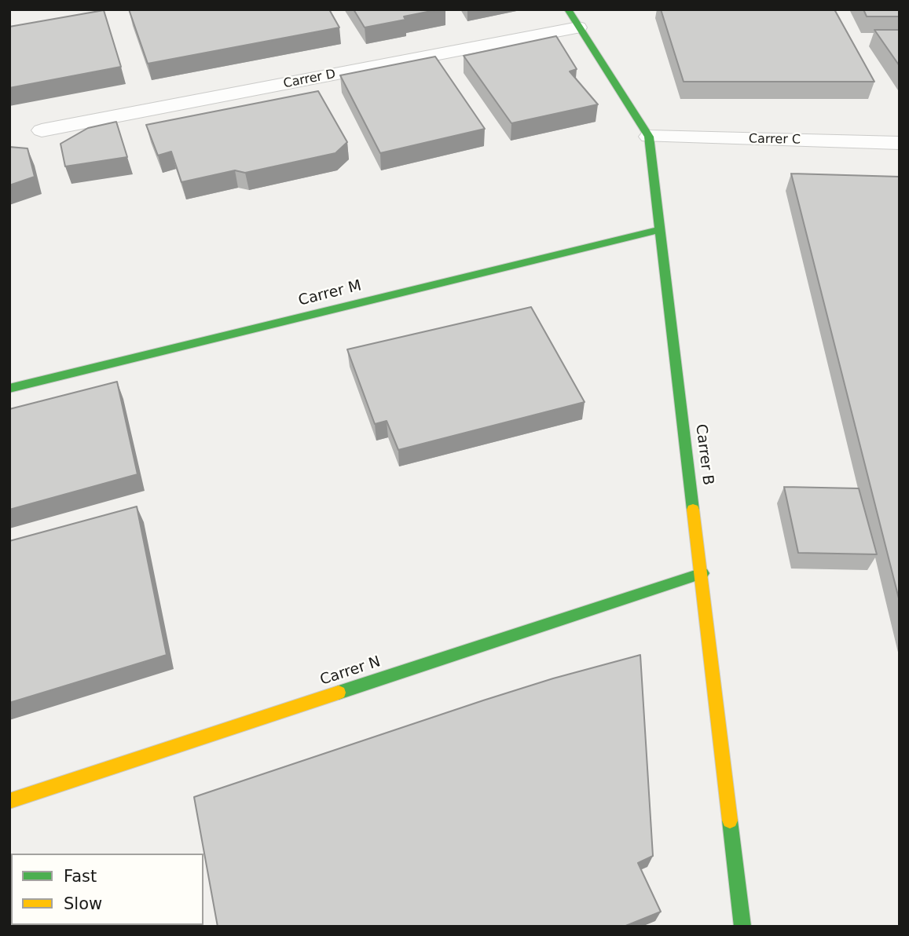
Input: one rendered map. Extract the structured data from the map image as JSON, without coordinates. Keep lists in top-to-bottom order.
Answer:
{
  "streets": {
    "street": [
      "Carrer D",
      "Carrer C",
      "Carrer M",
      "Carrer B",
      "Carrer N"
    ]
  },
  "crossings": [
    ["Carrer D", "Carrer B"],
    ["Carrer C", "Carrer B"],
    ["Carrer M", "Carrer B"],
    ["Carrer B", "Carrer N"]
  ],
  "legend": ["Fast", "Slow"]
}
